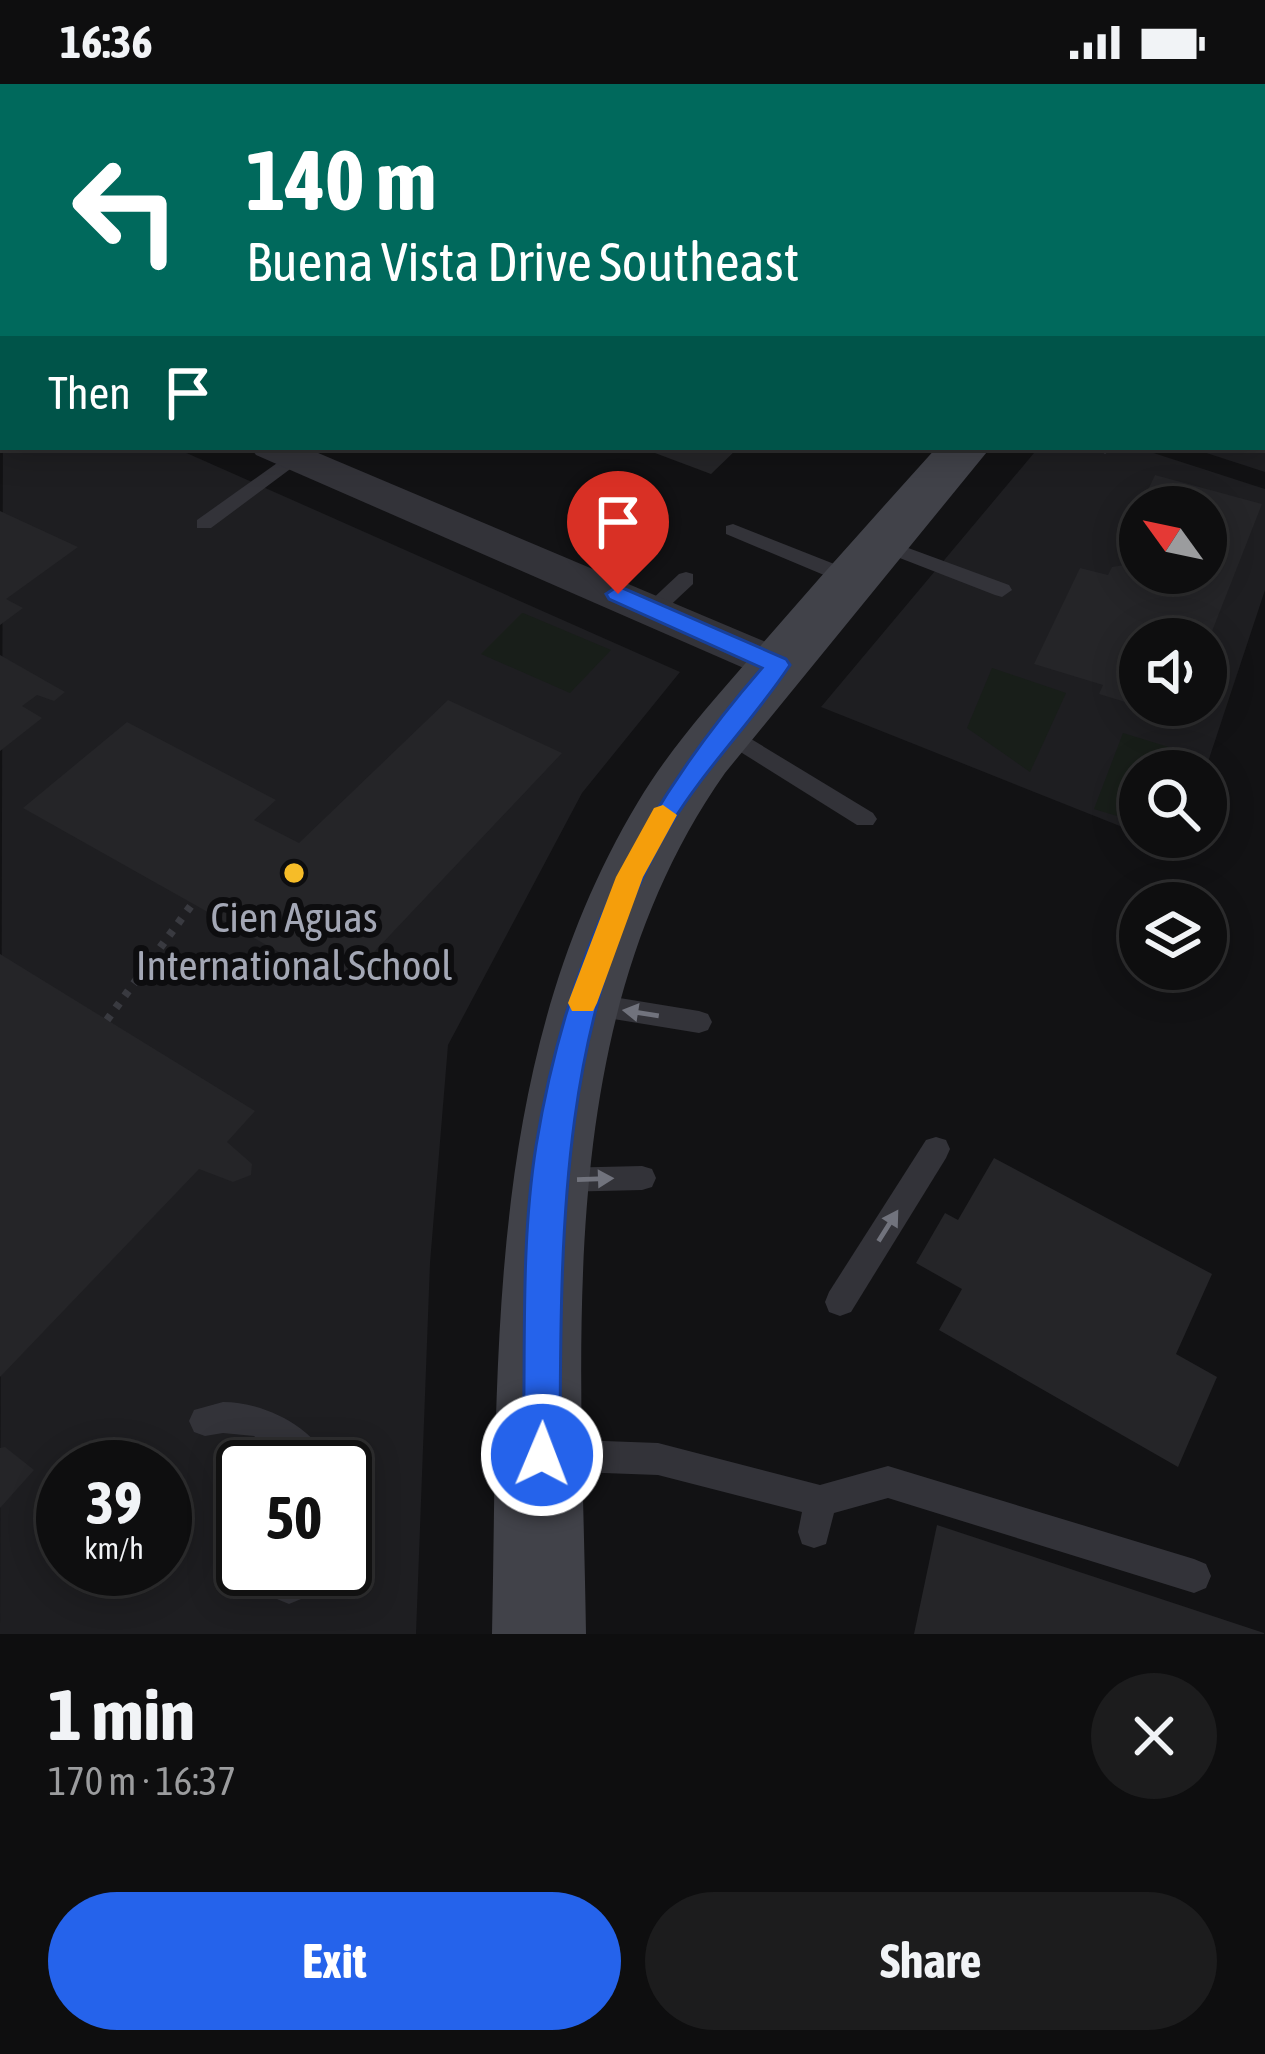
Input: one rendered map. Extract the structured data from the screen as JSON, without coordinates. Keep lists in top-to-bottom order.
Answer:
{
  "places": ["Cien Aguas International School"],
  "north": "top left",
  "page": {
    "status": "16:36",
    "turn": ["140 m", "Buena Vista Drive Southeast"],
    "then": "Then",
    "speed": "39 km/h",
    "limit": "50",
    "heading": ["1 min", "170 m · 16:37"],
    "buttons": ["Exit", "Share"]
  }
}
